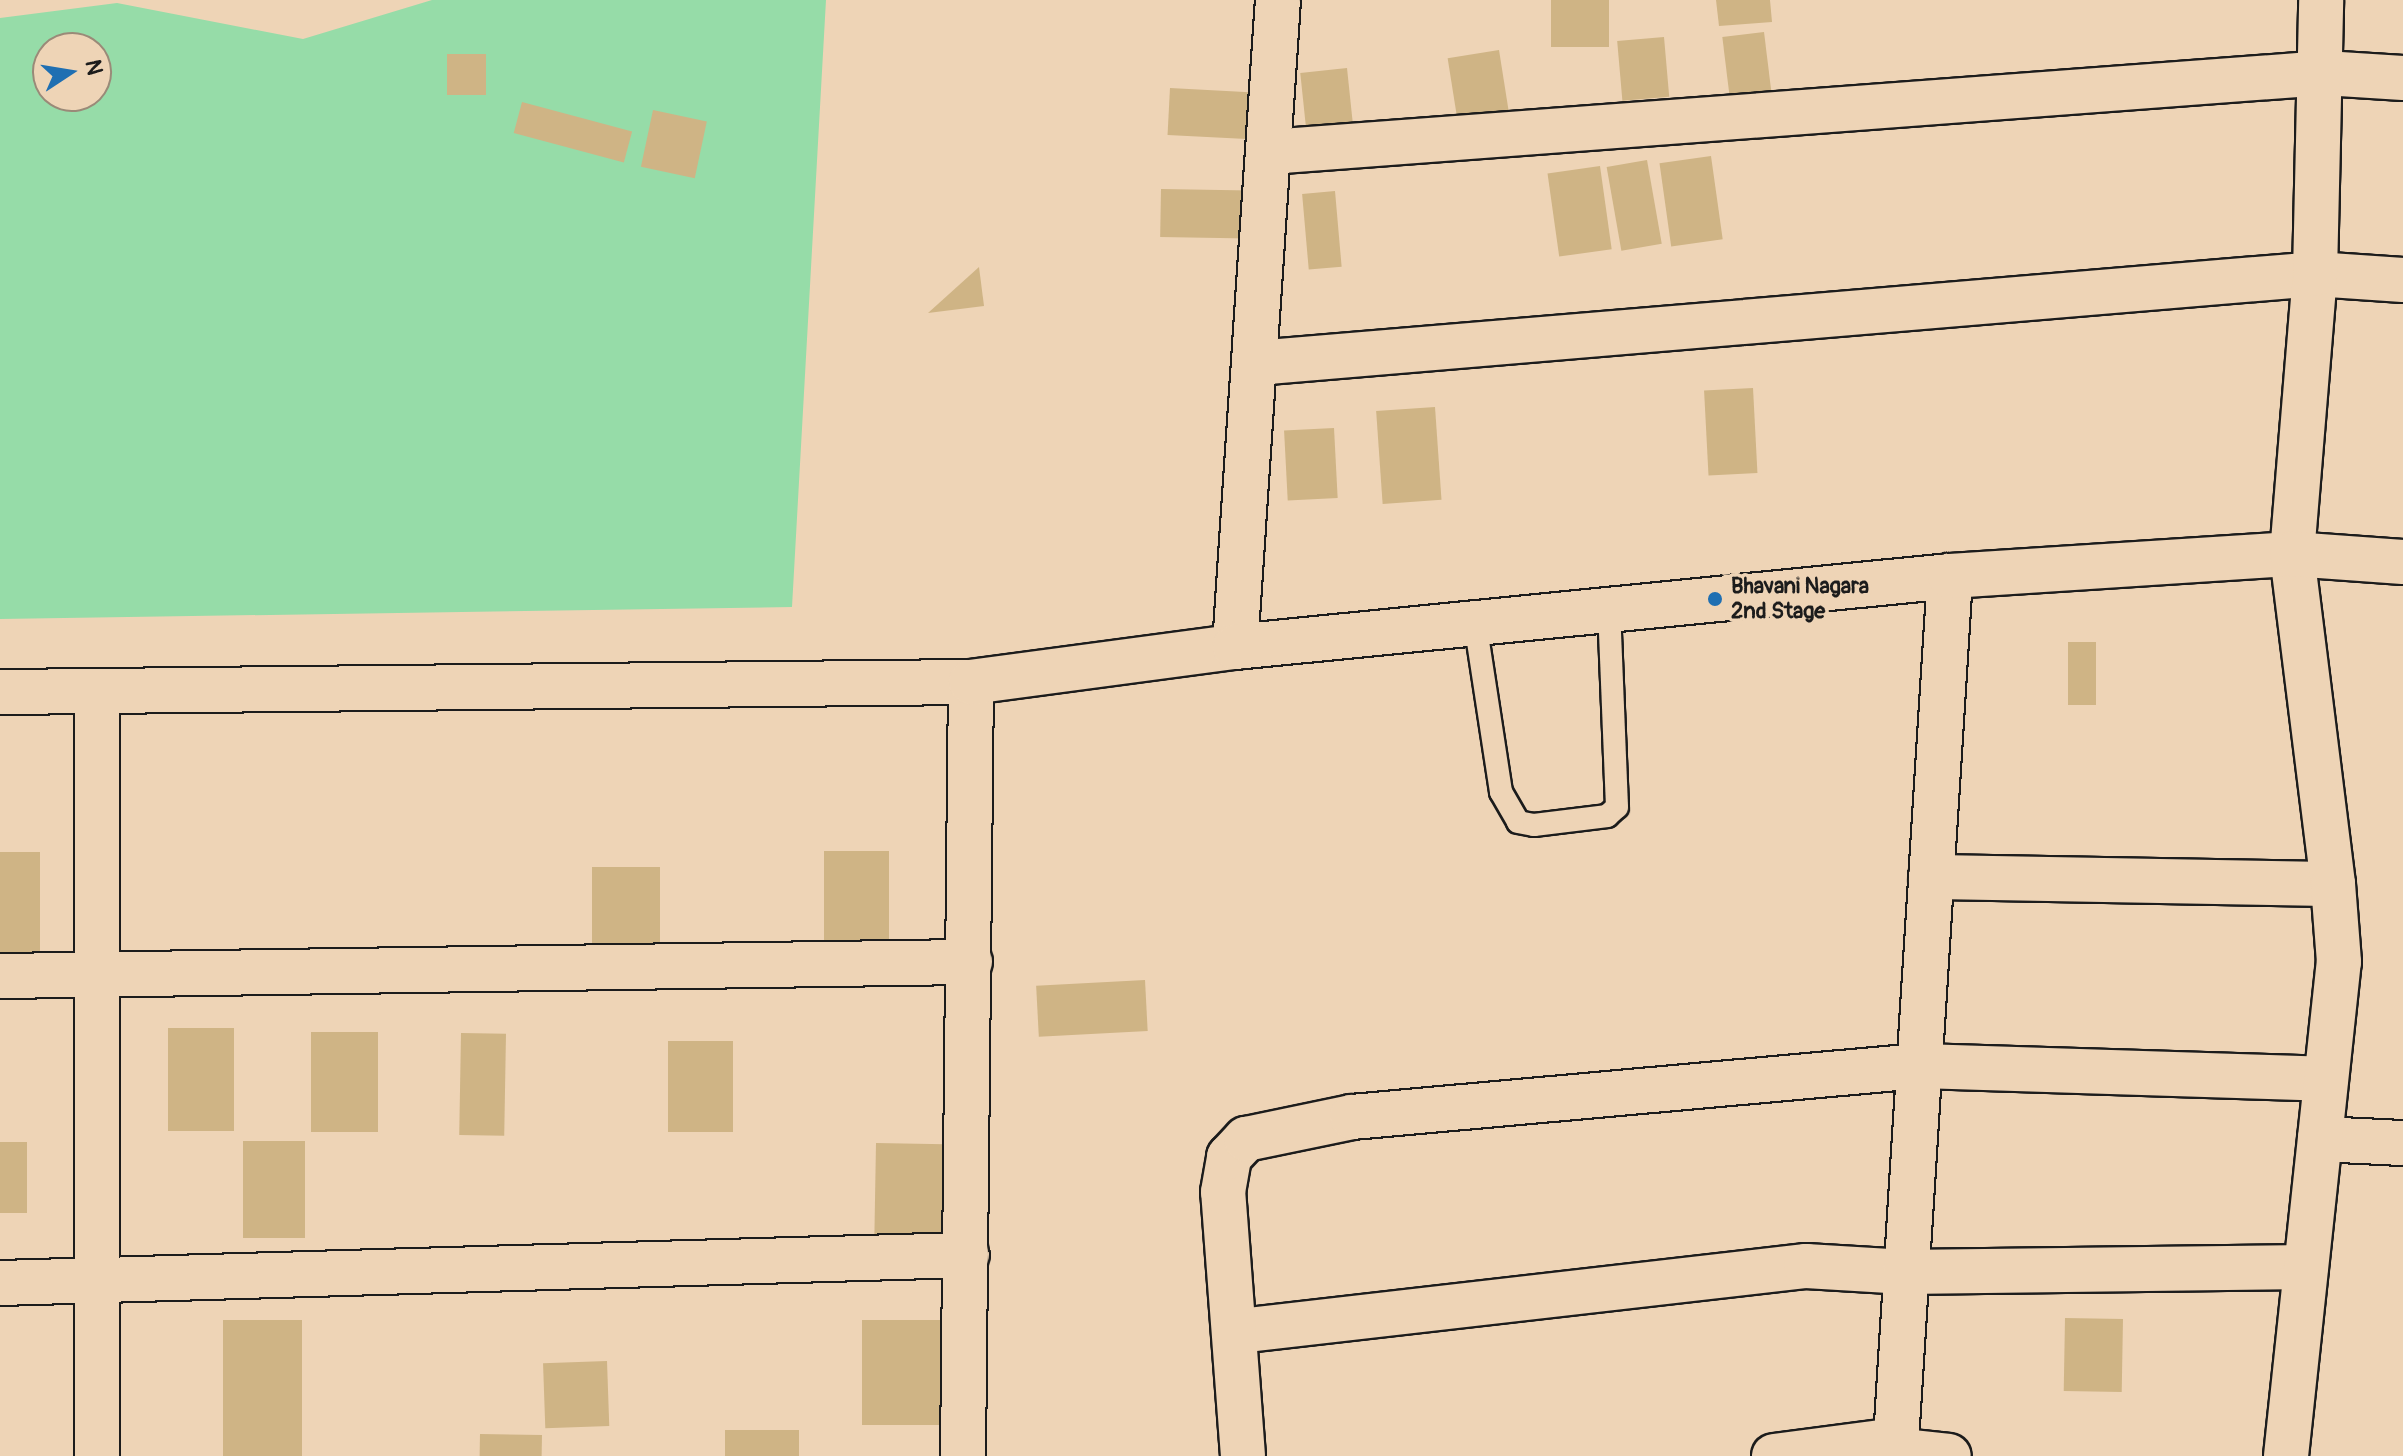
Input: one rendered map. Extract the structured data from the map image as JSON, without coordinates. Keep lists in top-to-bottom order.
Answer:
{
  "places": ["Bhavani Nagara 2nd Stage"],
  "north": "right"
}
